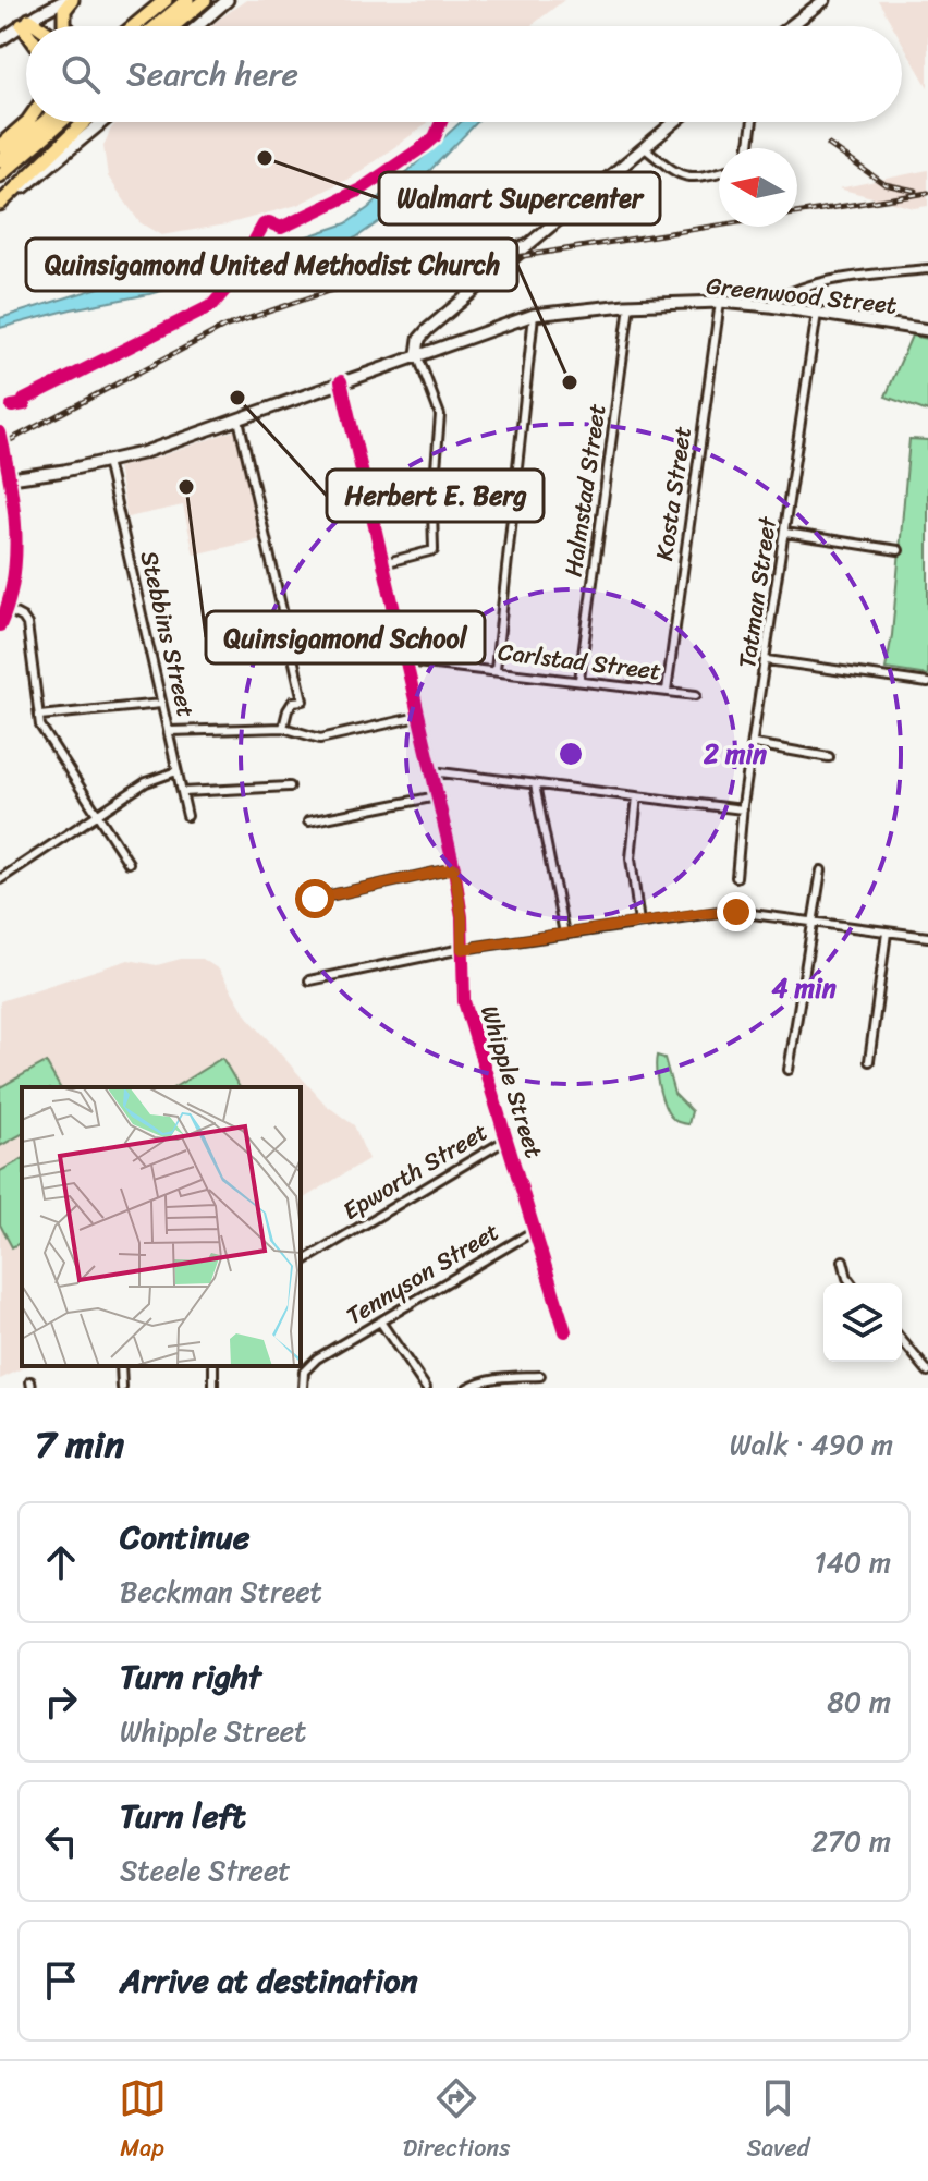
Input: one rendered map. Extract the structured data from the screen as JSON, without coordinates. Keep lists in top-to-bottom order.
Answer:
{
  "streets": {
    "main road": ["Greenwood Street"],
    "street": [
      "Halmstad Street",
      "Kosta Street",
      "Tatman Street",
      "Stebbins Street",
      "Carlstad Street",
      "Whipple Street",
      "Epworth Street",
      "Tennyson Street"
    ]
  },
  "crossings": [
    ["Greenwood Street", "Halmstad Street"],
    ["Greenwood Street", "Kosta Street"],
    ["Greenwood Street", "Tatman Street"],
    ["Greenwood Street", "Stebbins Street"],
    ["Greenwood Street", "Whipple Street"],
    ["Halmstad Street", "Carlstad Street"],
    ["Kosta Street", "Carlstad Street"],
    ["Carlstad Street", "Whipple Street"],
    ["Whipple Street", "Epworth Street"],
    ["Whipple Street", "Tennyson Street"]
  ],
  "places": [
    "Walmart Supercenter",
    "Quinsigamond United Methodist Church",
    "Herbert E. Berg",
    "Quinsigamond School"
  ],
  "north": "left",
  "page": {
    "search": "Search here",
    "heading": ["7 min", "Walk · 490 m"],
    "list": [
      ["Continue", "Beckman Street", "140 m"],
      ["Turn right", "Whipple Street", "80 m"],
      ["Turn left", "Steele Street", "270 m"],
      "Arrive at destination"
    ],
    "nav": ["Map", "Directions", "Saved"]
  },
  "rings": ["2 min", "4 min"]
}
